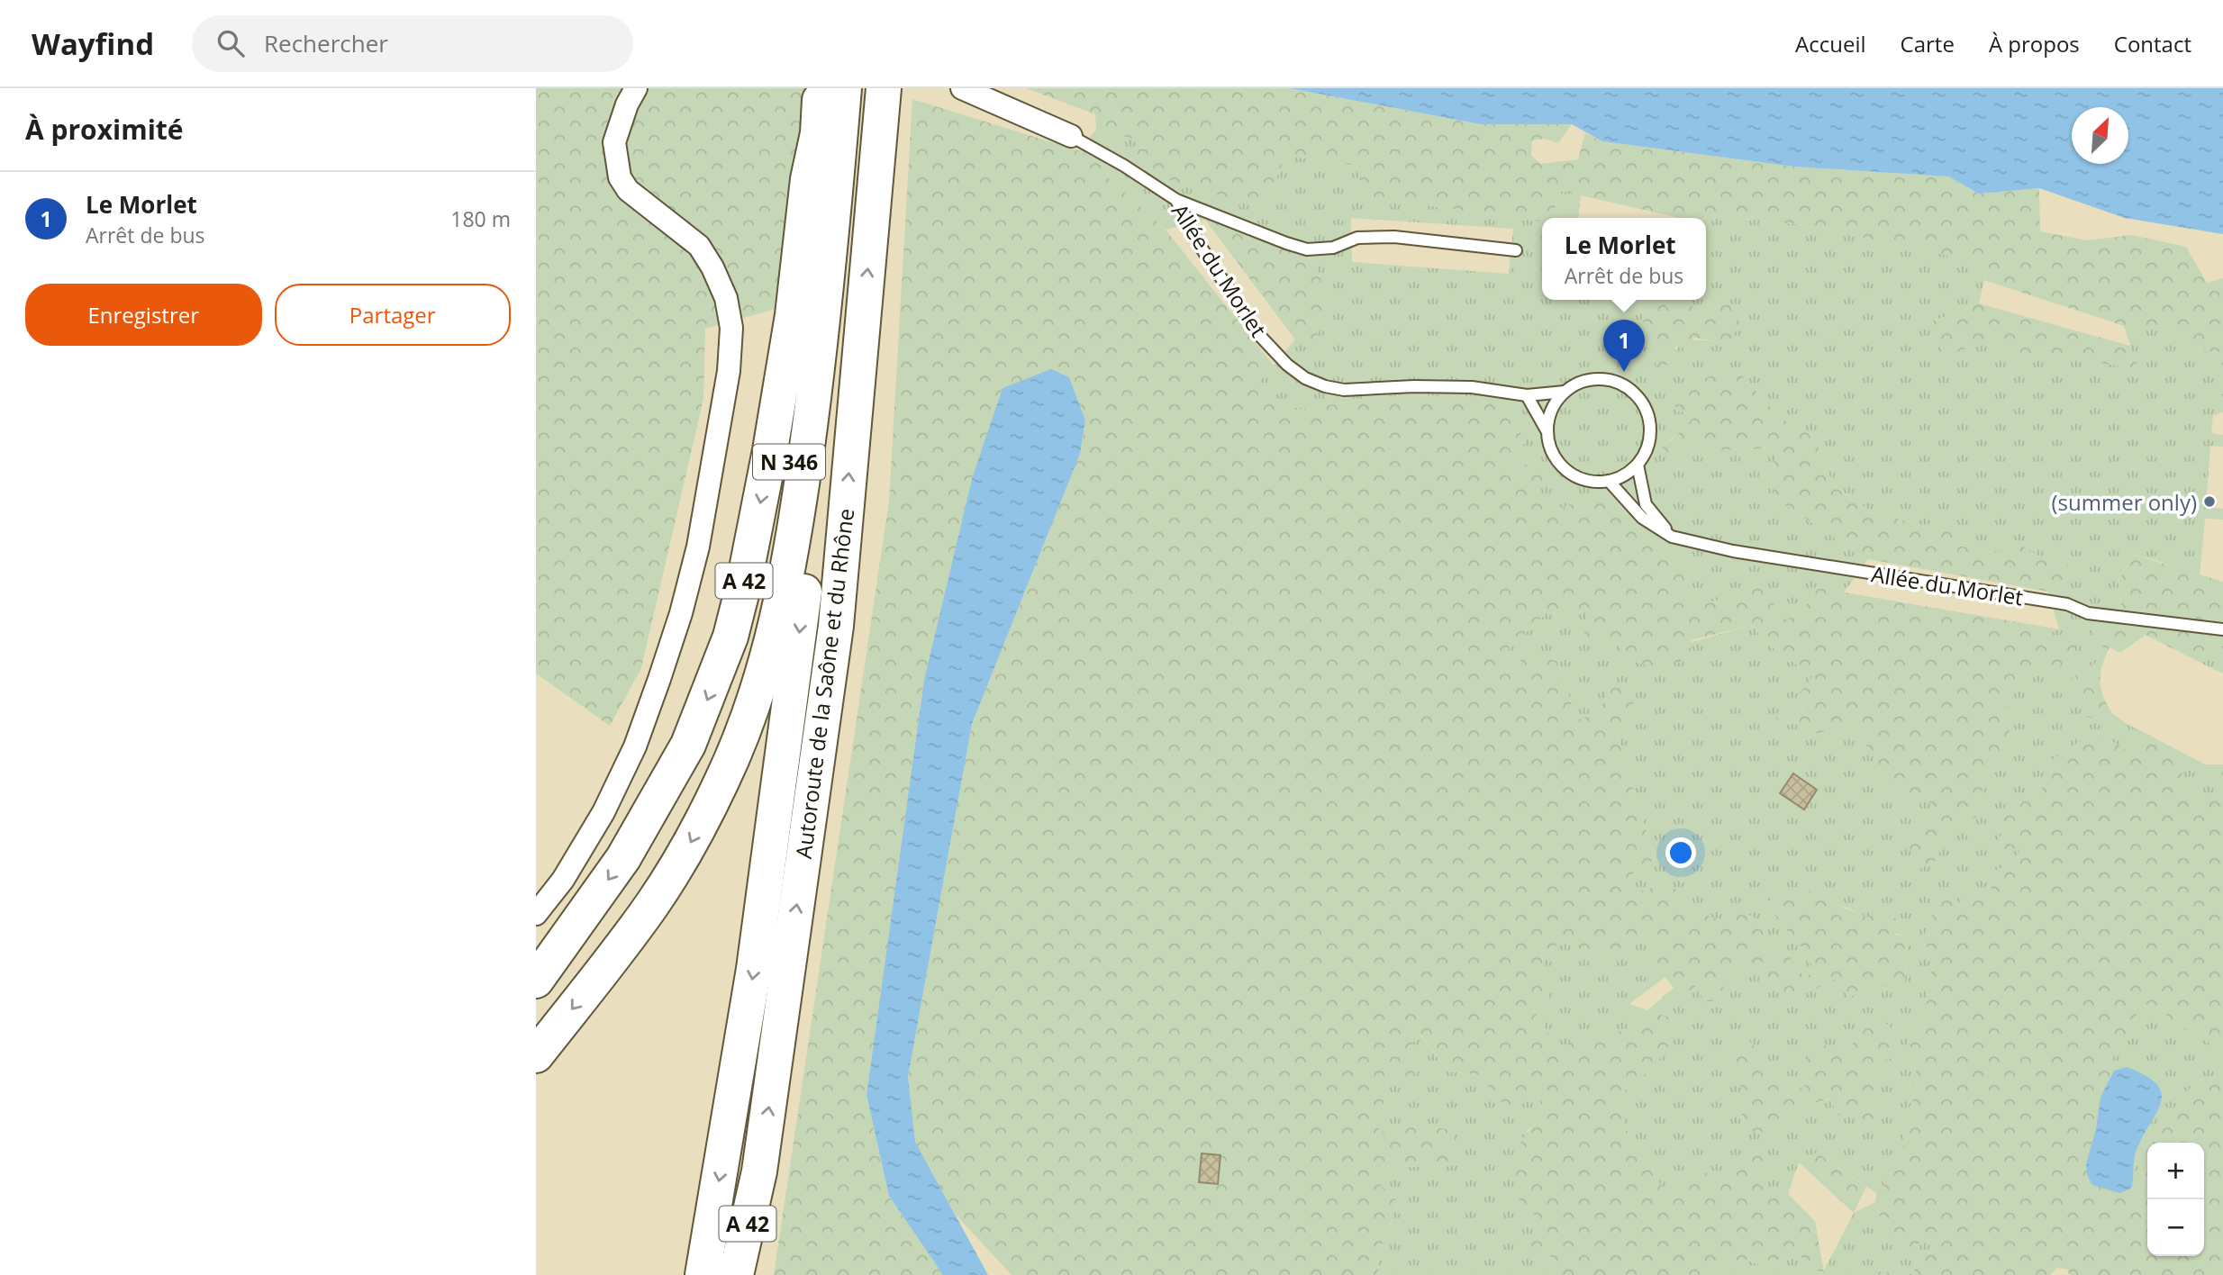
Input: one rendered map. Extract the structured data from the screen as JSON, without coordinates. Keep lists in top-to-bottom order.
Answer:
{
  "streets": {
    "highway": ["N 346", "A 42", "Autoroute de la Saône et du Rhône"],
    "street": ["Allée du Morlet"]
  },
  "crossings": [
    ["N 346", "A 42"]
  ],
  "places": ["(summer only)"],
  "north": "top right",
  "page": {
    "header": "Wayfind",
    "search": "Rechercher",
    "nav": [
      "Accueil",
      "Carte",
      "À propos",
      "Contact"
    ],
    "heading": "À proximité",
    "list": [
      {
        "mark": "1",
        "name": "Le Morlet",
        "note": "Arrêt de bus",
        "value": "180 m"
      }
    ],
    "popup": ["Le Morlet", "Arrêt de bus"],
    "buttons": ["Enregistrer", "Partager"],
    "pins": "1",
    "map_buttons": ["+", "−"]
  }
}
